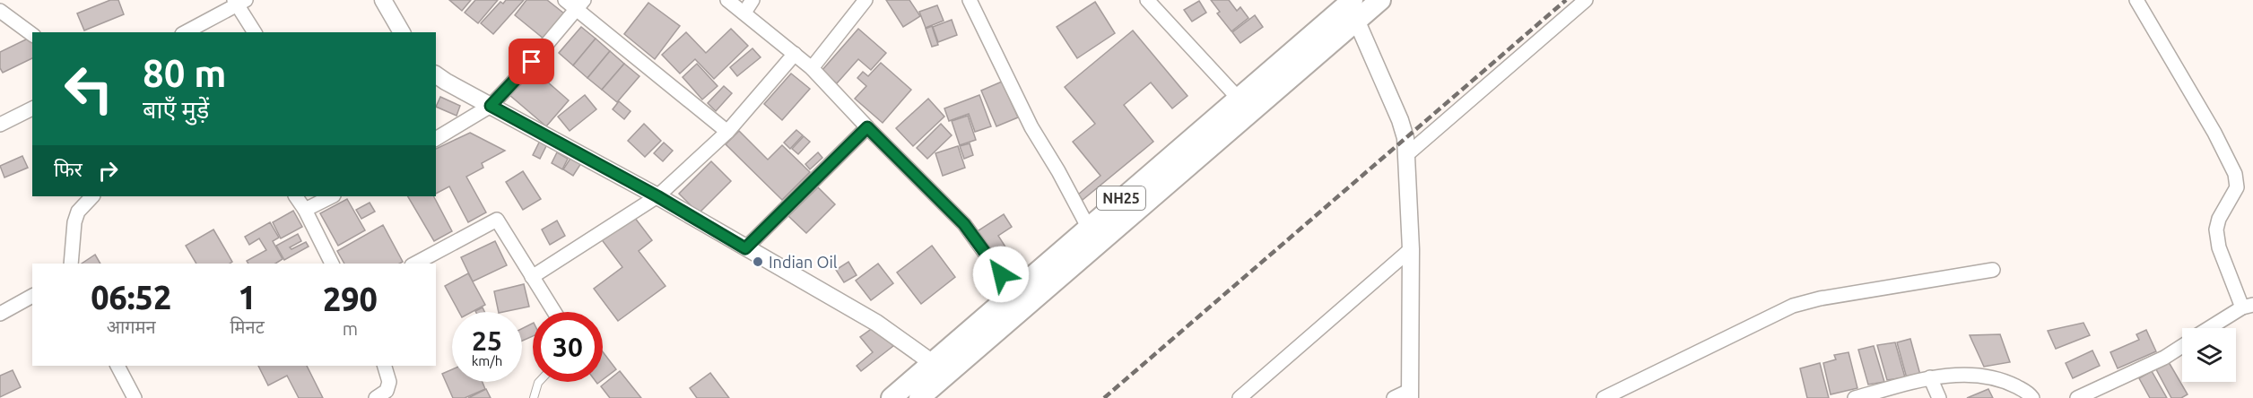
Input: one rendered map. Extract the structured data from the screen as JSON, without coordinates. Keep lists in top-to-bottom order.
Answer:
{
  "streets": {
    "main road": ["NH25"]
  },
  "places": ["Indian Oil"],
  "page": {
    "turn": ["80 m", "बाएँ मुड़ें"],
    "then": "फिर",
    "eta": [
      "06:52",
      "आगमन",
      "1",
      "मिनट",
      "290",
      "m"
    ],
    "speed": "25 km/h",
    "limit": "30"
  }
}
